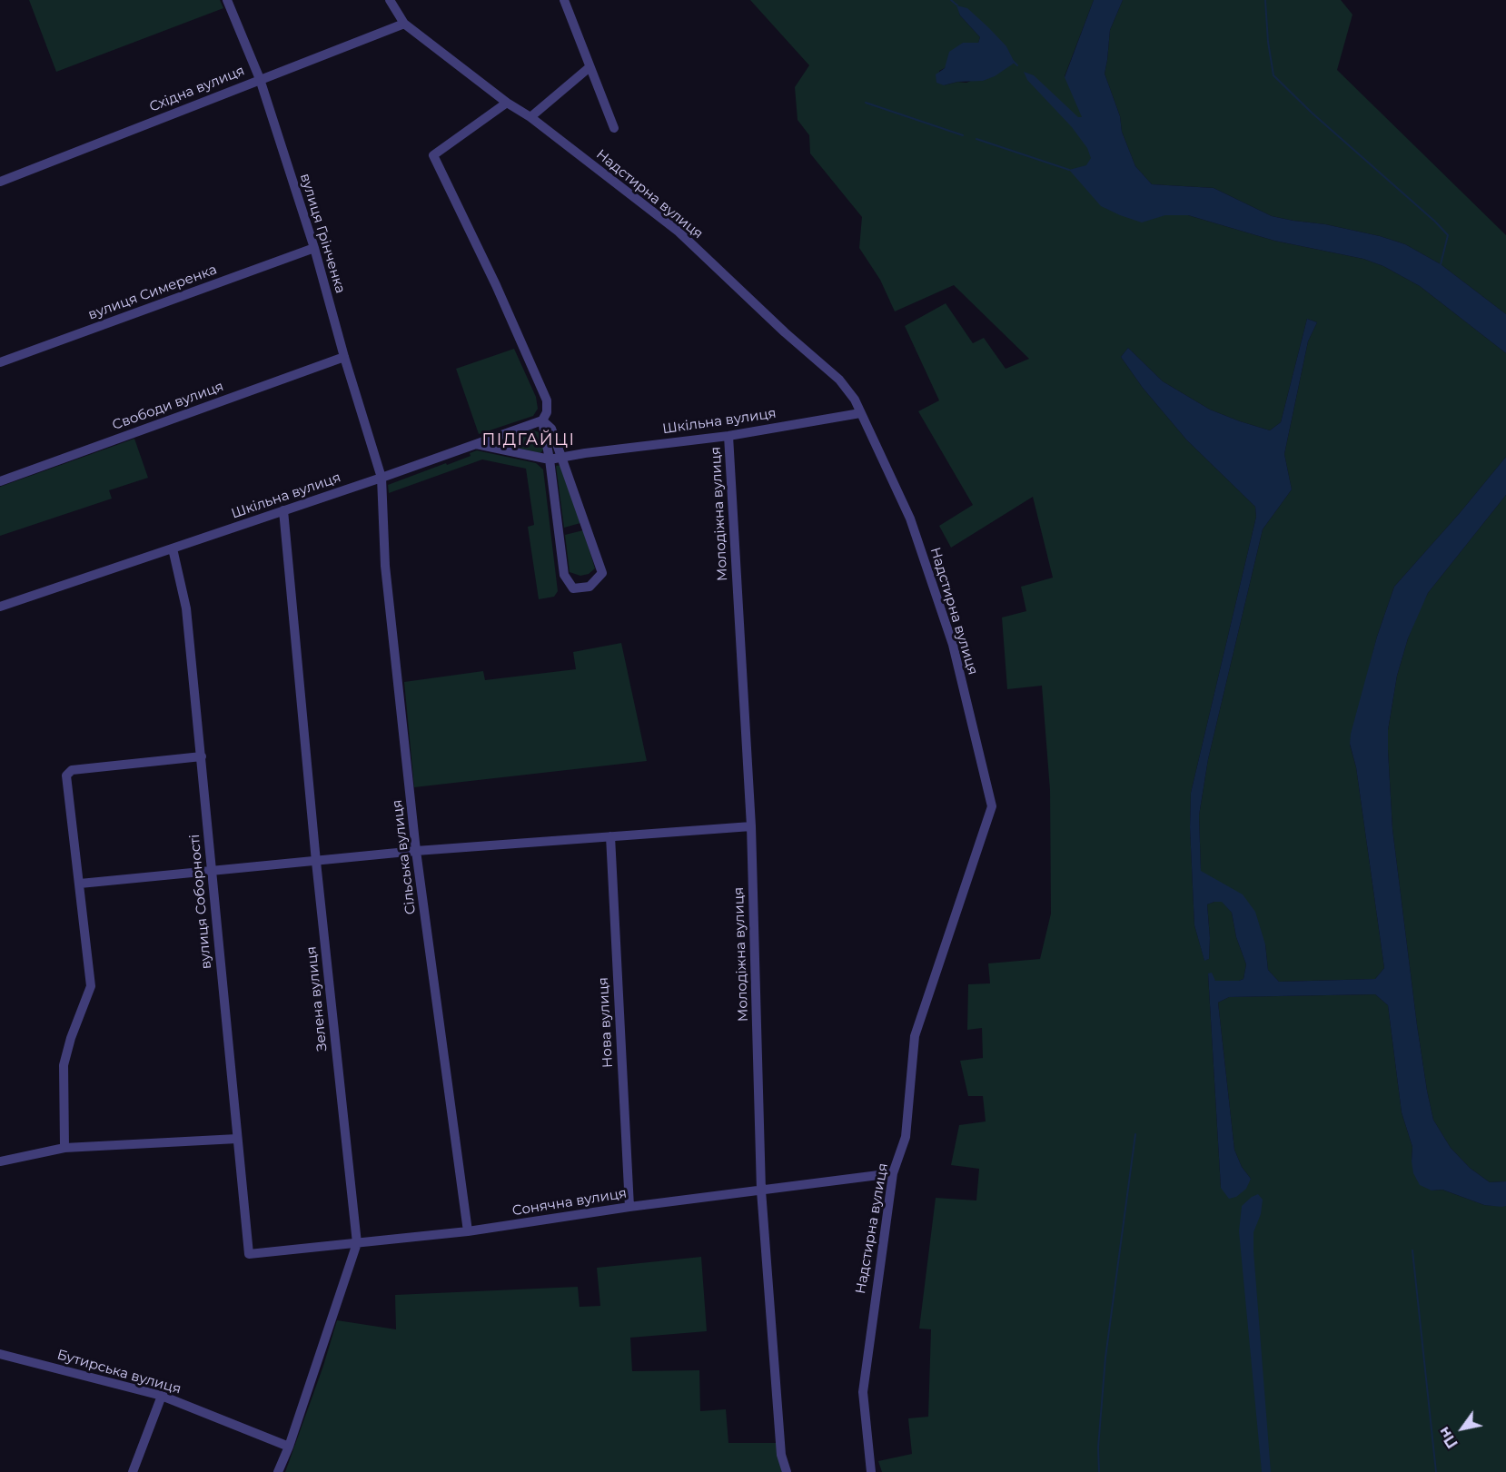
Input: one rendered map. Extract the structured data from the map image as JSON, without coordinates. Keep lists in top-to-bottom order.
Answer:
{
  "streets": {
    "street": [
      "Східна вулиця",
      "Надстирна вулиця",
      "вулиця Грінченка",
      "вулиця Симеренка",
      "Свободи вулиця",
      "Шкільна вулиця",
      "Молодіжна вулиця",
      "Сільська вулиця",
      "вулиця Соборності",
      "Зелена вулиця",
      "Нова вулиця",
      "Сонячна вулиця",
      "Бутирська вулиця"
    ]
  },
  "crossings": [
    ["Східна вулиця", "Надстирна вулиця"],
    ["Східна вулиця", "вулиця Грінченка"],
    ["Надстирна вулиця", "Шкільна вулиця"],
    ["Надстирна вулиця", "Сонячна вулиця"],
    ["вулиця Грінченка", "вулиця Симеренка"],
    ["вулиця Грінченка", "Свободи вулиця"],
    ["вулиця Грінченка", "Шкільна вулиця"],
    ["вулиця Грінченка", "Сільська вулиця"],
    ["Шкільна вулиця", "Молодіжна вулиця"],
    ["Шкільна вулиця", "Сільська вулиця"],
    ["Шкільна вулиця", "вулиця Соборності"],
    ["Шкільна вулиця", "Зелена вулиця"],
    ["Молодіжна вулиця", "Сонячна вулиця"],
    ["Сільська вулиця", "Сонячна вулиця"],
    ["вулиця Соборності", "Сонячна вулиця"],
    ["Зелена вулиця", "Сонячна вулиця"],
    ["Зелена вулиця", "Бутирська вулиця"],
    ["Нова вулиця", "Сонячна вулиця"]
  ],
  "districts": ["ПІДГАЙЦІ"],
  "north": "bottom left"
}
